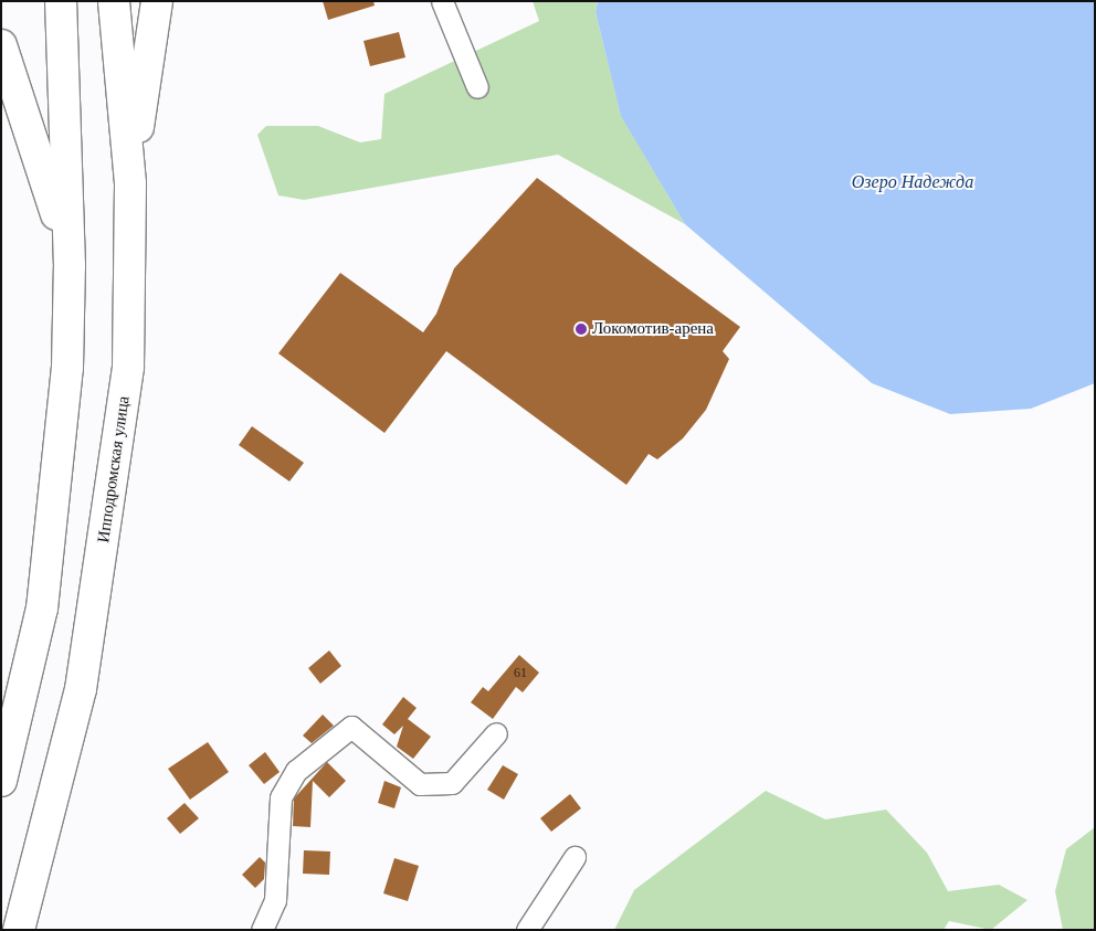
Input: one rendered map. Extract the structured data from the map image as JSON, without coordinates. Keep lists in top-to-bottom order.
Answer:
{
  "streets": {
    "highway": ["Ипподромская улица"]
  },
  "water": ["Озеро Надежда"],
  "places": ["Локомотив-арена"],
  "house_numbers": ["61"]
}
